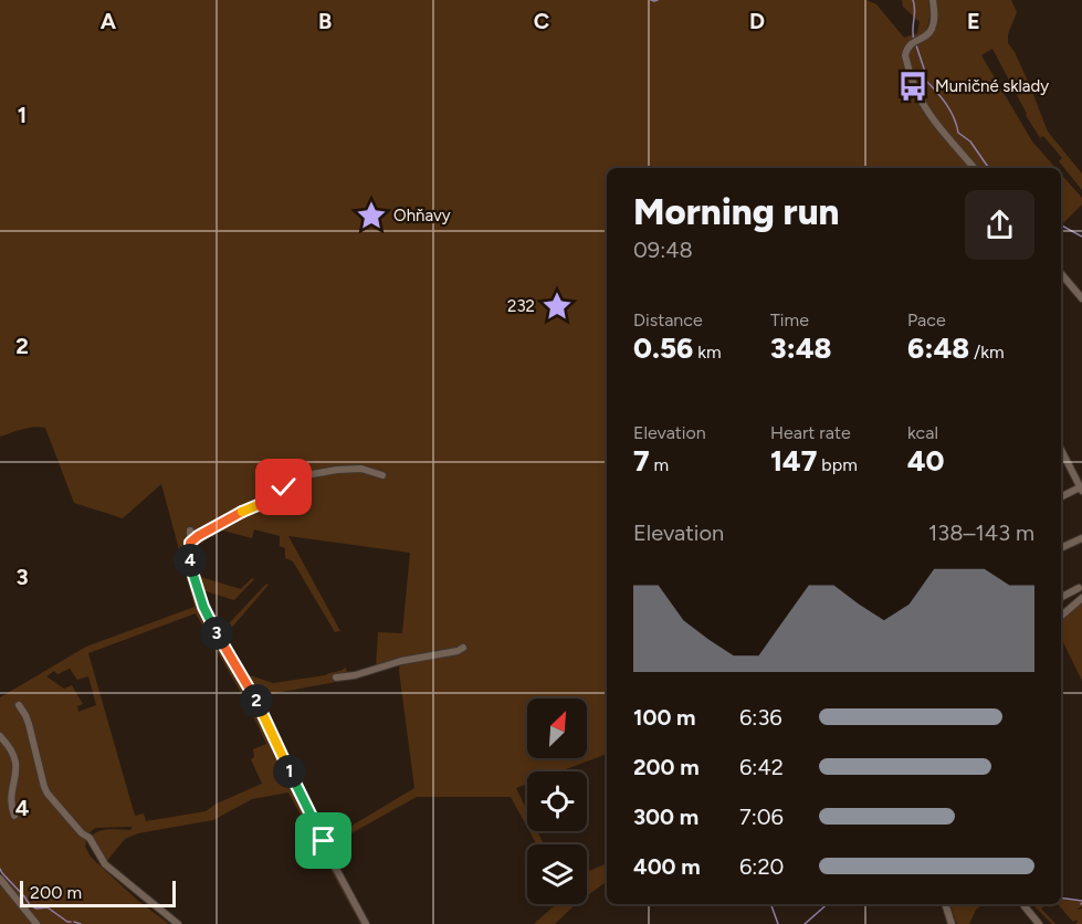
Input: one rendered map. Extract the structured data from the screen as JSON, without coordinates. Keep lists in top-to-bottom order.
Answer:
{
  "places": {
    "bus stop": ["Muničné sklady"],
    "place": ["Ohňavy", "232"]
  },
  "scale_bar": "200 m",
  "north": "top right",
  "page": {
    "heading": ["Morning run", "09:48"],
    "stats": [
      ["Distance", "0.56 km"],
      ["Time", "3:48"],
      ["Pace", "6:48 /km"],
      ["Elevation", "7 m"],
      ["Heart rate", "147 bpm"],
      ["kcal", "40"]
    ],
    "chart": ["Elevation", "138–143 m"],
    "pins": [
      "4",
      "3",
      "2",
      "1"
    ],
    "list": [
      {
        "name": "100 m",
        "note": "6:36"
      },
      {
        "name": "200 m",
        "note": "6:42"
      },
      {
        "name": "300 m",
        "note": "7:06"
      },
      {
        "name": "400 m",
        "note": "6:20"
      }
    ],
    "scale": "200 m"
  },
  "grid": {
    "columns": [
      "A",
      "B",
      "C",
      "D",
      "E"
    ],
    "rows": [
      "1",
      "2",
      "3",
      "4"
    ]
  }
}
